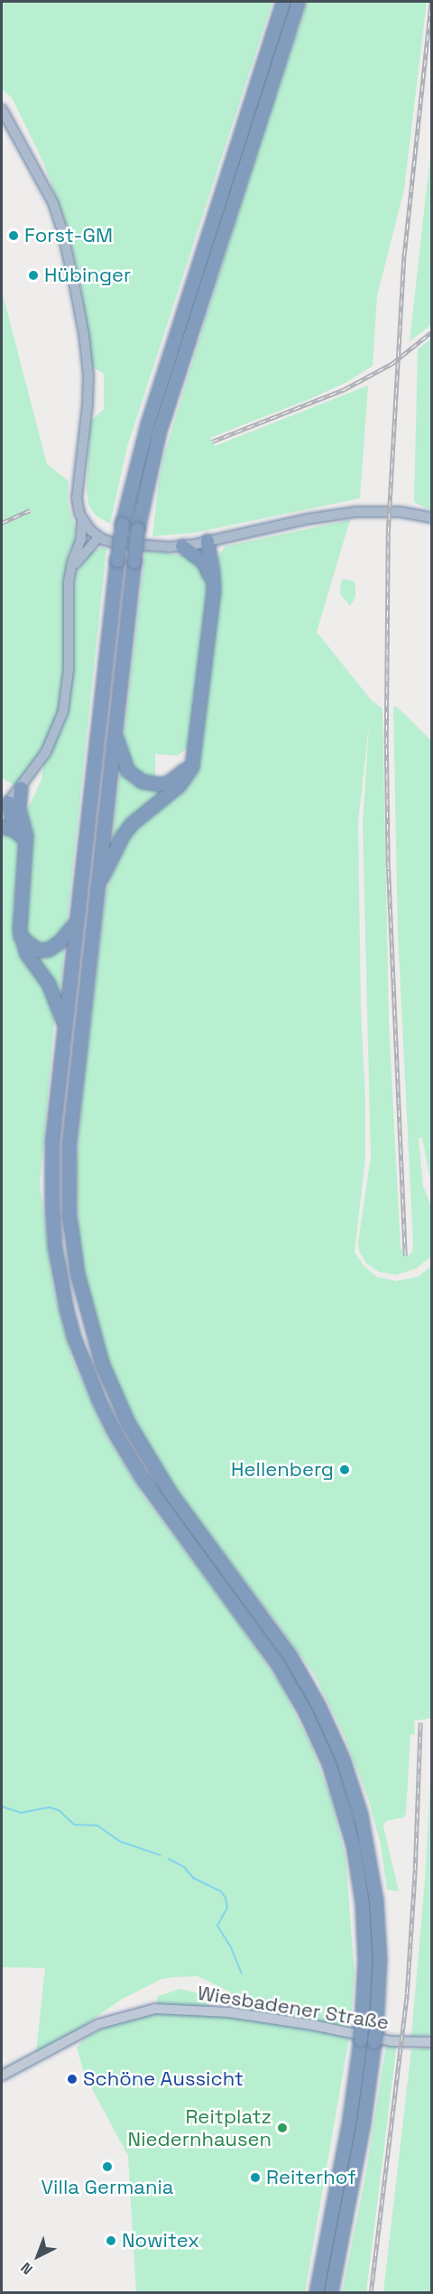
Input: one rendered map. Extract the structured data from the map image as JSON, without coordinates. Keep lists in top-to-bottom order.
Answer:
{
  "streets": {
    "main road": ["Wiesbadener Straße"]
  },
  "places": [
    "Forst-GM",
    "Hübinger",
    "Hellenberg",
    "Schöne Aussicht",
    "Reitplatz Niedernhausen",
    "Villa Germania",
    "Reiterhof",
    "Nowitex"
  ],
  "north": "bottom left"
}
